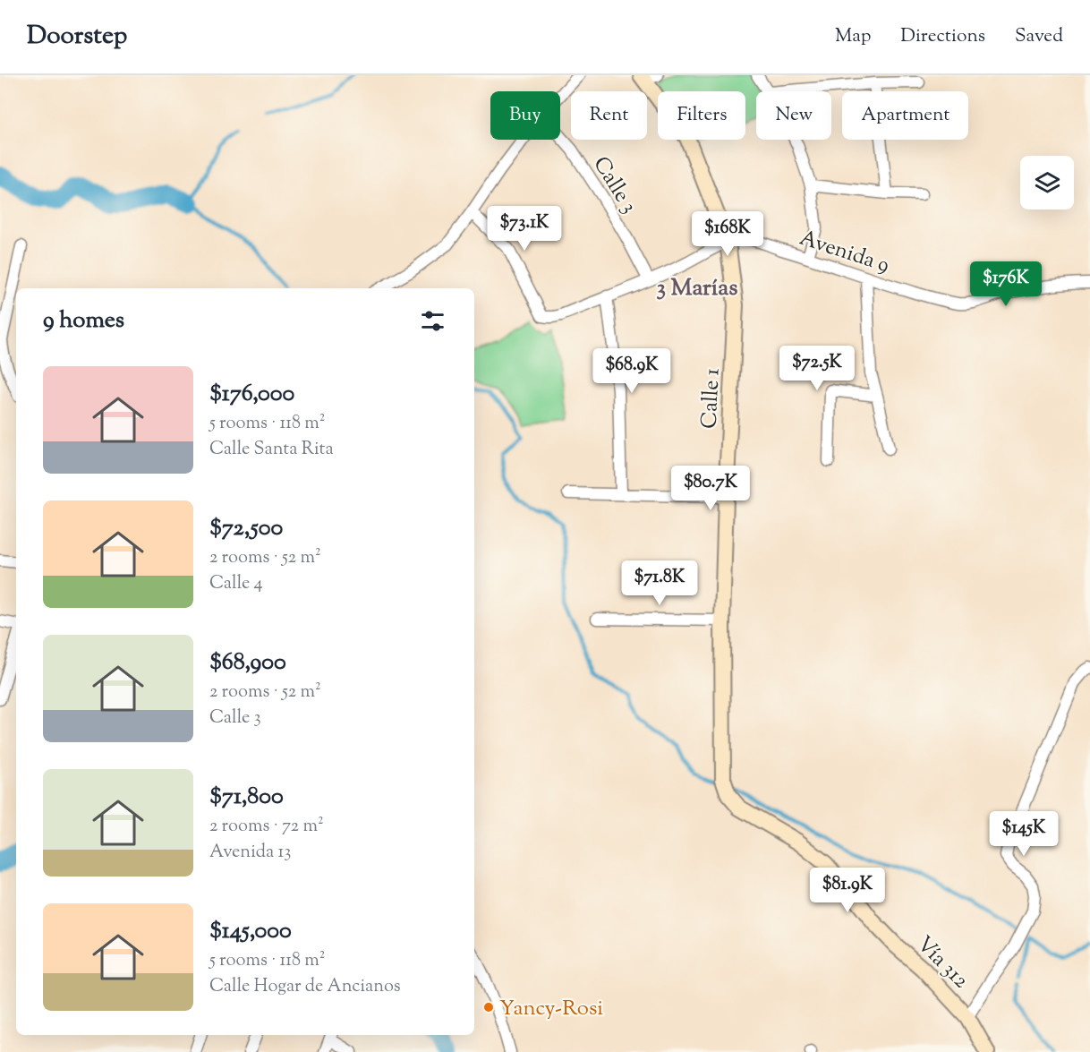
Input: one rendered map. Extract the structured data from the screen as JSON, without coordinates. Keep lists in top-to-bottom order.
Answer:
{
  "streets": {
    "street": [
      "Calle 3",
      "Avenida 9",
      "Calle 1",
      "Vía 312"
    ]
  },
  "crossings": [
    ["Calle 3", "Avenida 9"],
    ["Avenida 9", "Calle 1"],
    ["Calle 1", "Vía 312"]
  ],
  "districts": ["3 Marías"],
  "places": ["Yancy-Rosi"],
  "page": {
    "header": "Doorstep",
    "nav": ["Map", "Directions", "Saved"],
    "chip": [
      "Buy",
      "Rent",
      "Filters",
      "New",
      "Apartment"
    ],
    "price": [
      "$73.1K",
      "$168K",
      "$176K",
      "$72.5K",
      "$68.9K",
      "$80.7K",
      "$71.8K",
      "$145K",
      "$81.9K"
    ],
    "heading": "9 homes",
    "list": [
      {
        "name": "$176,000",
        "note": "5 rooms · 118 m² · Calle Santa Rita"
      },
      {
        "name": "$72,500",
        "note": "2 rooms · 52 m² · Calle 4"
      },
      {
        "name": "$68,900",
        "note": "2 rooms · 52 m² · Calle 3"
      },
      {
        "name": "$71,800",
        "note": "2 rooms · 72 m² · Avenida 13"
      },
      {
        "name": "$145,000",
        "note": "5 rooms · 118 m² · Calle Hogar de Ancianos"
      }
    ]
  }
}
